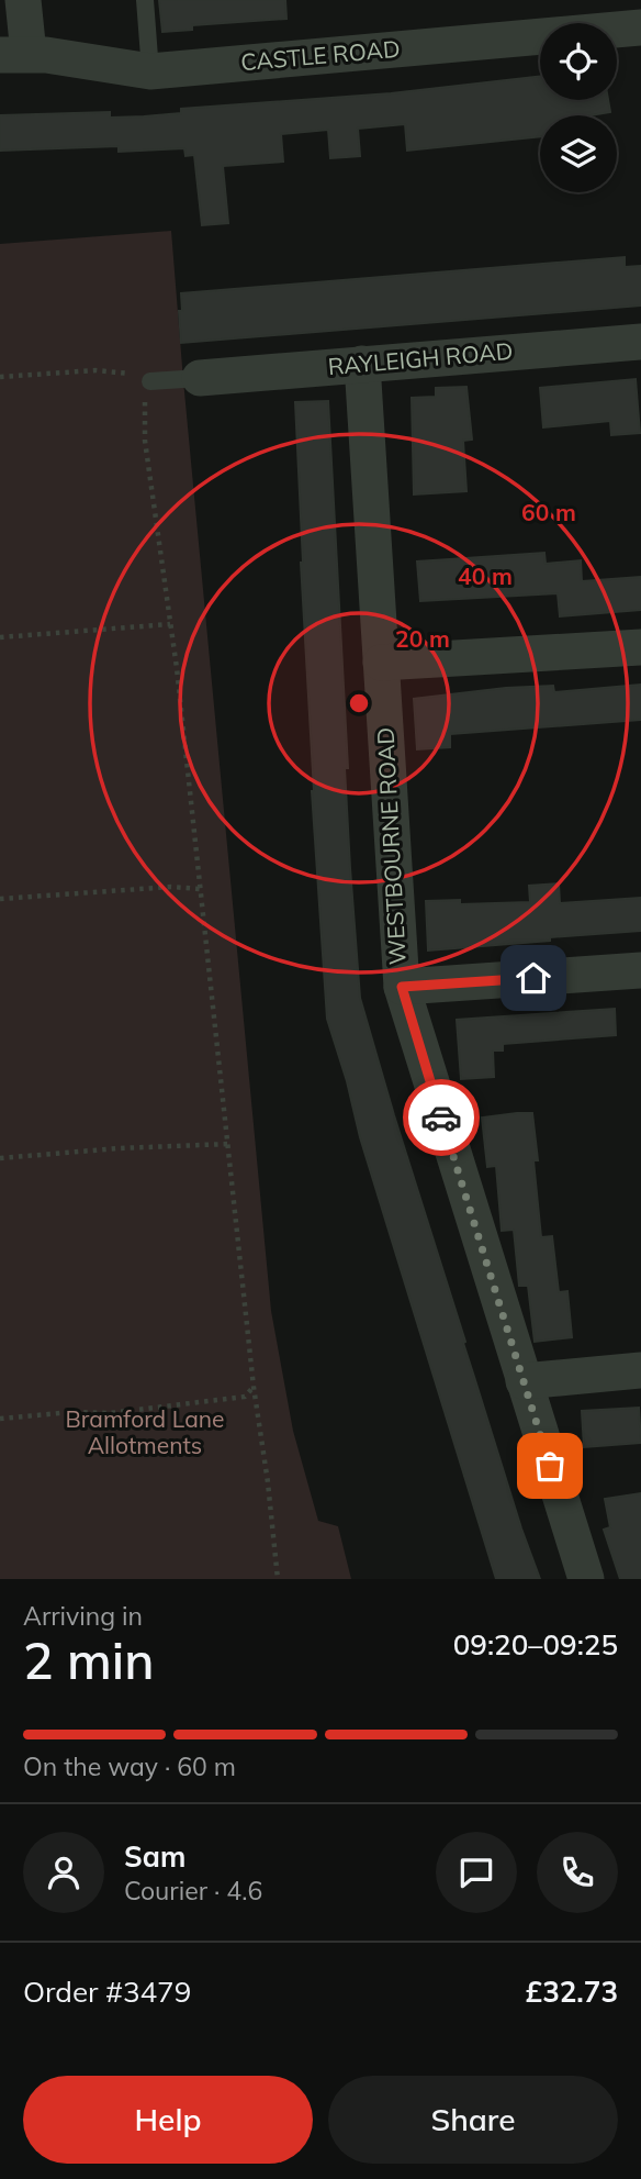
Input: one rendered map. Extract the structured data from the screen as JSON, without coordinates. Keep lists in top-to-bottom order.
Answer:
{
  "streets": {
    "street": ["CASTLE ROAD", "RAYLEIGH ROAD", "WESTBOURNE ROAD"]
  },
  "crossings": [
    ["RAYLEIGH ROAD", "WESTBOURNE ROAD"]
  ],
  "parks": ["Bramford Lane Allotments"],
  "page": {
    "heading": ["2 min", "Arriving in", "09:20–09:25"],
    "panel": [
      "Sam",
      "Courier · 4.6",
      "Order #3479",
      "£32.73"
    ],
    "bar": "On the way · 60 m",
    "buttons": ["Help", "Share"]
  },
  "rings": ["60 m", "40 m", "20 m"]
}
